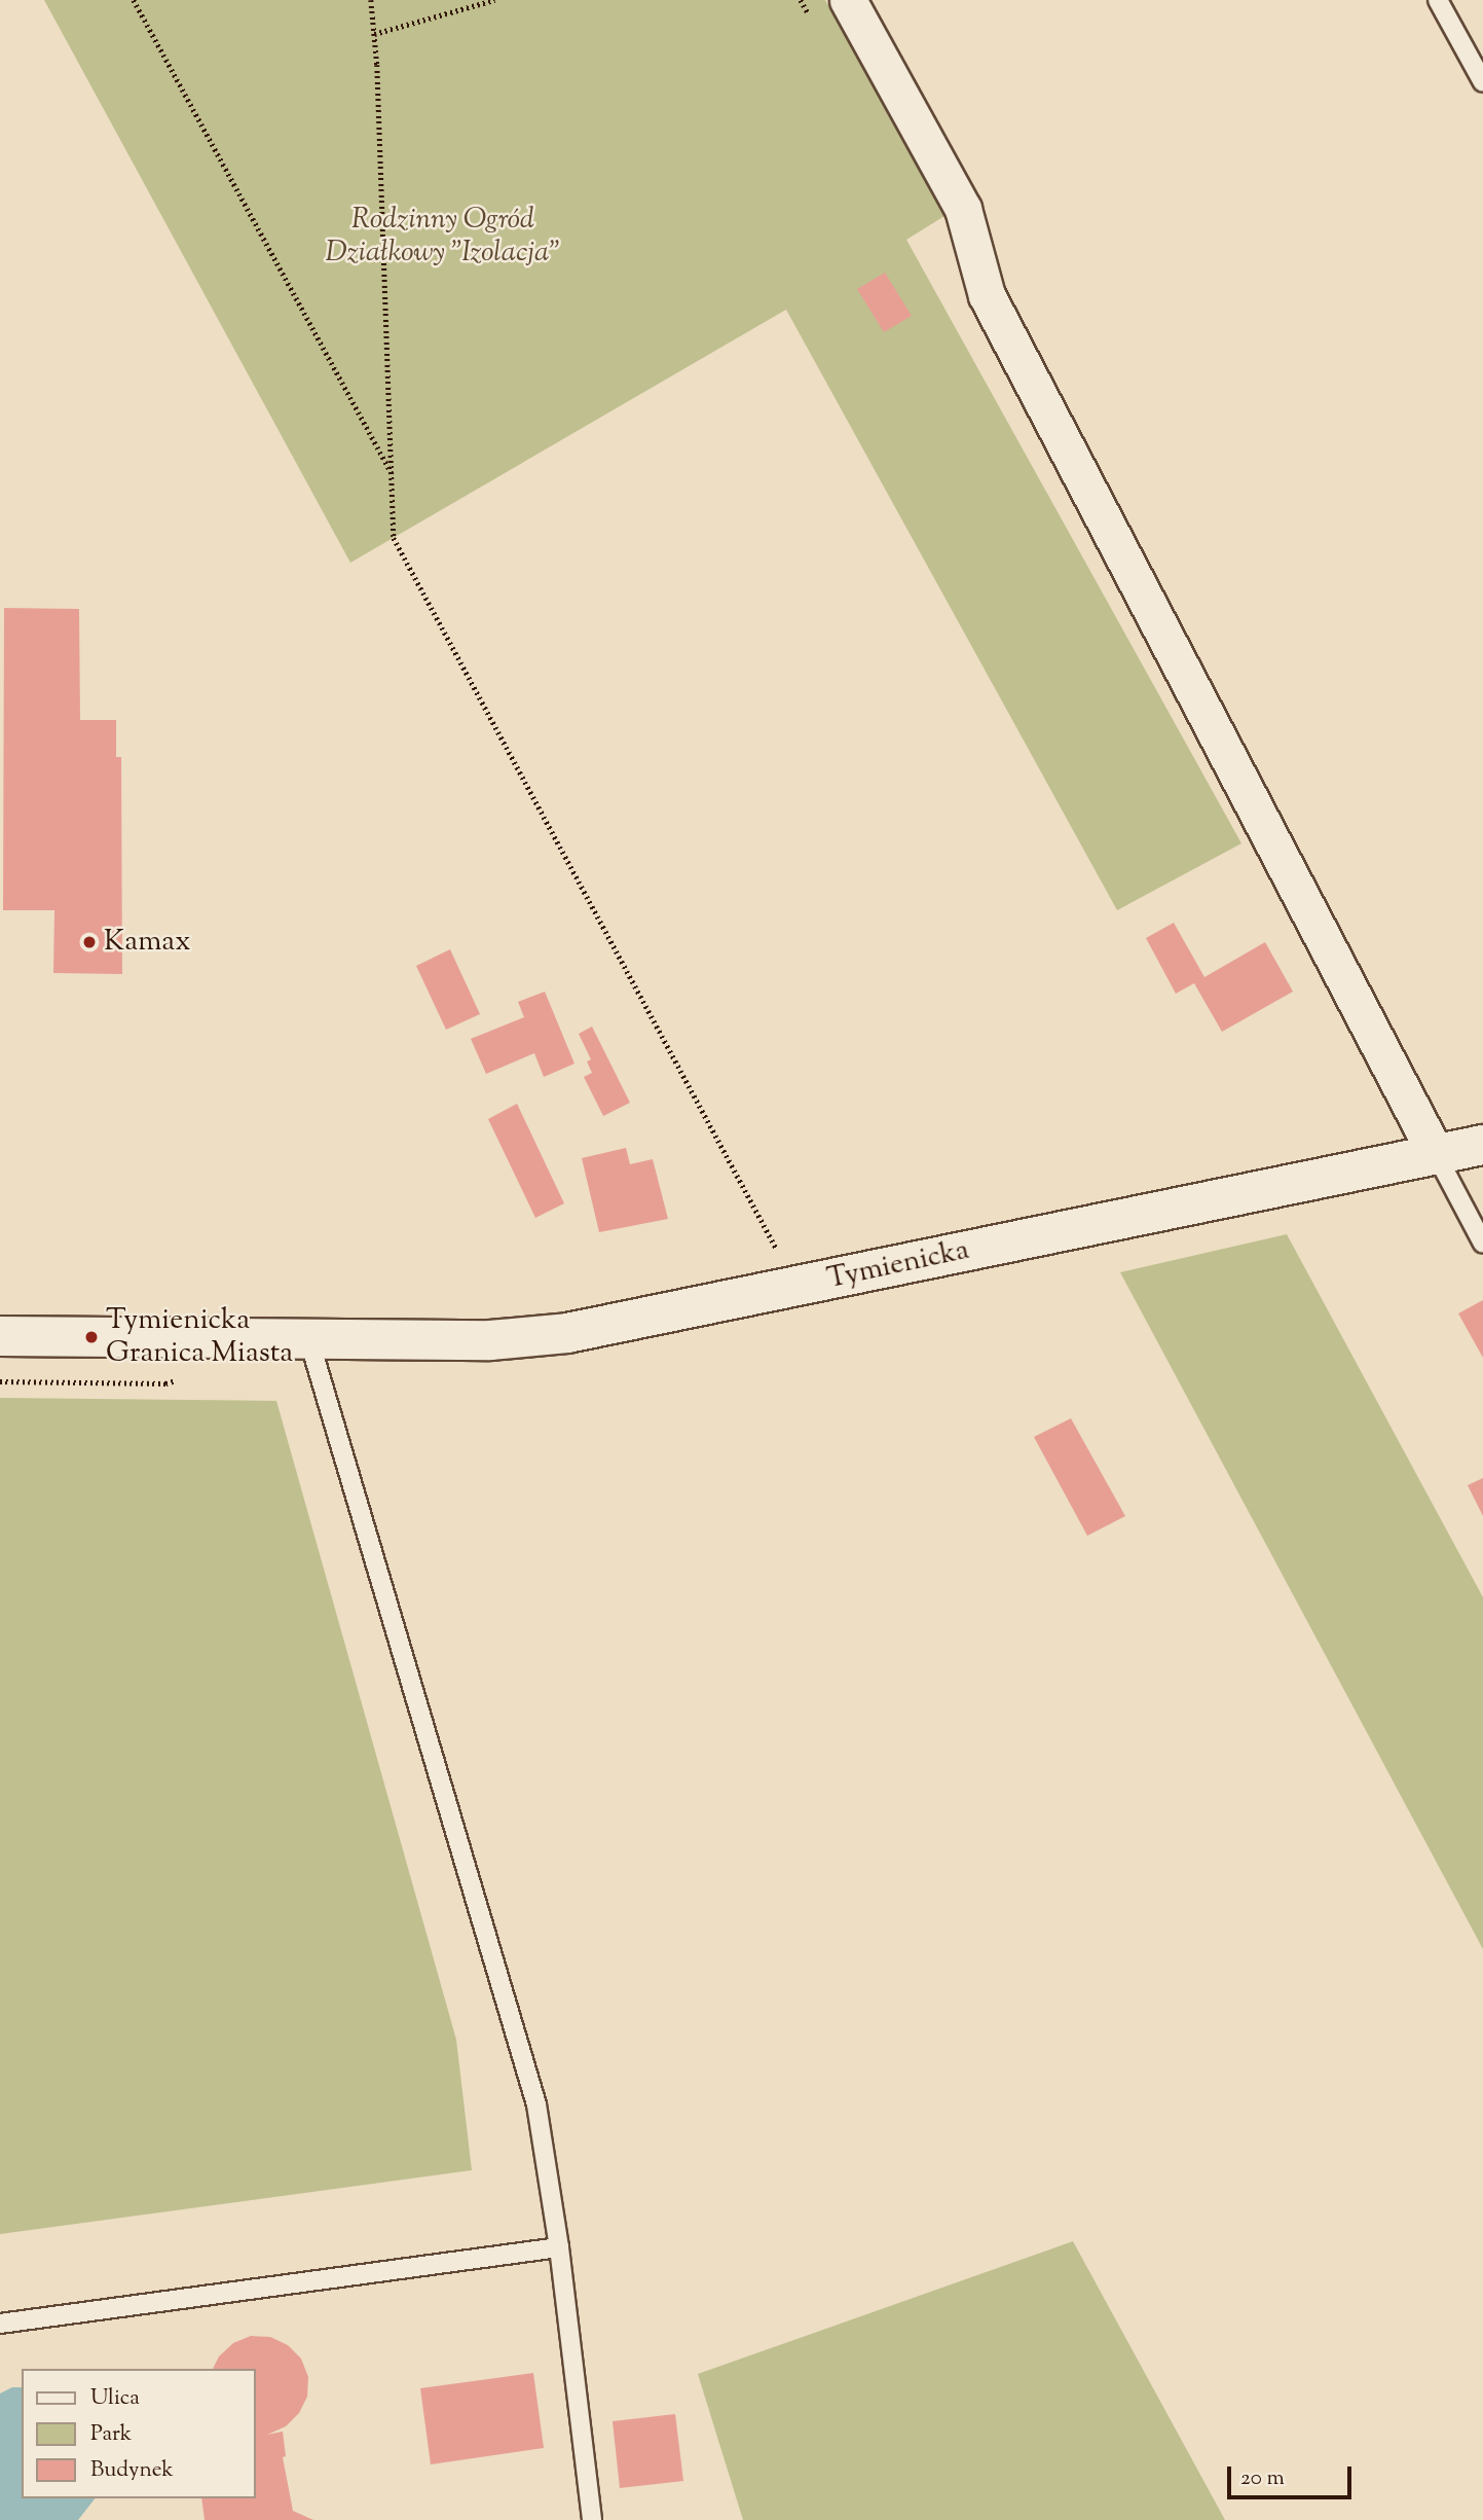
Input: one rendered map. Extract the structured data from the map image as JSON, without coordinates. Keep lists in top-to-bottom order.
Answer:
{
  "streets": {
    "street": ["Tymienicka"]
  },
  "parks": ["Rodzinny Ogród Działkowy \"Izolacja\""],
  "places": ["Kamax", "Tymienicka Granica Miasta"],
  "legend": ["Ulica", "Park", "Budynek"],
  "scale_bar": "20 m"
}
